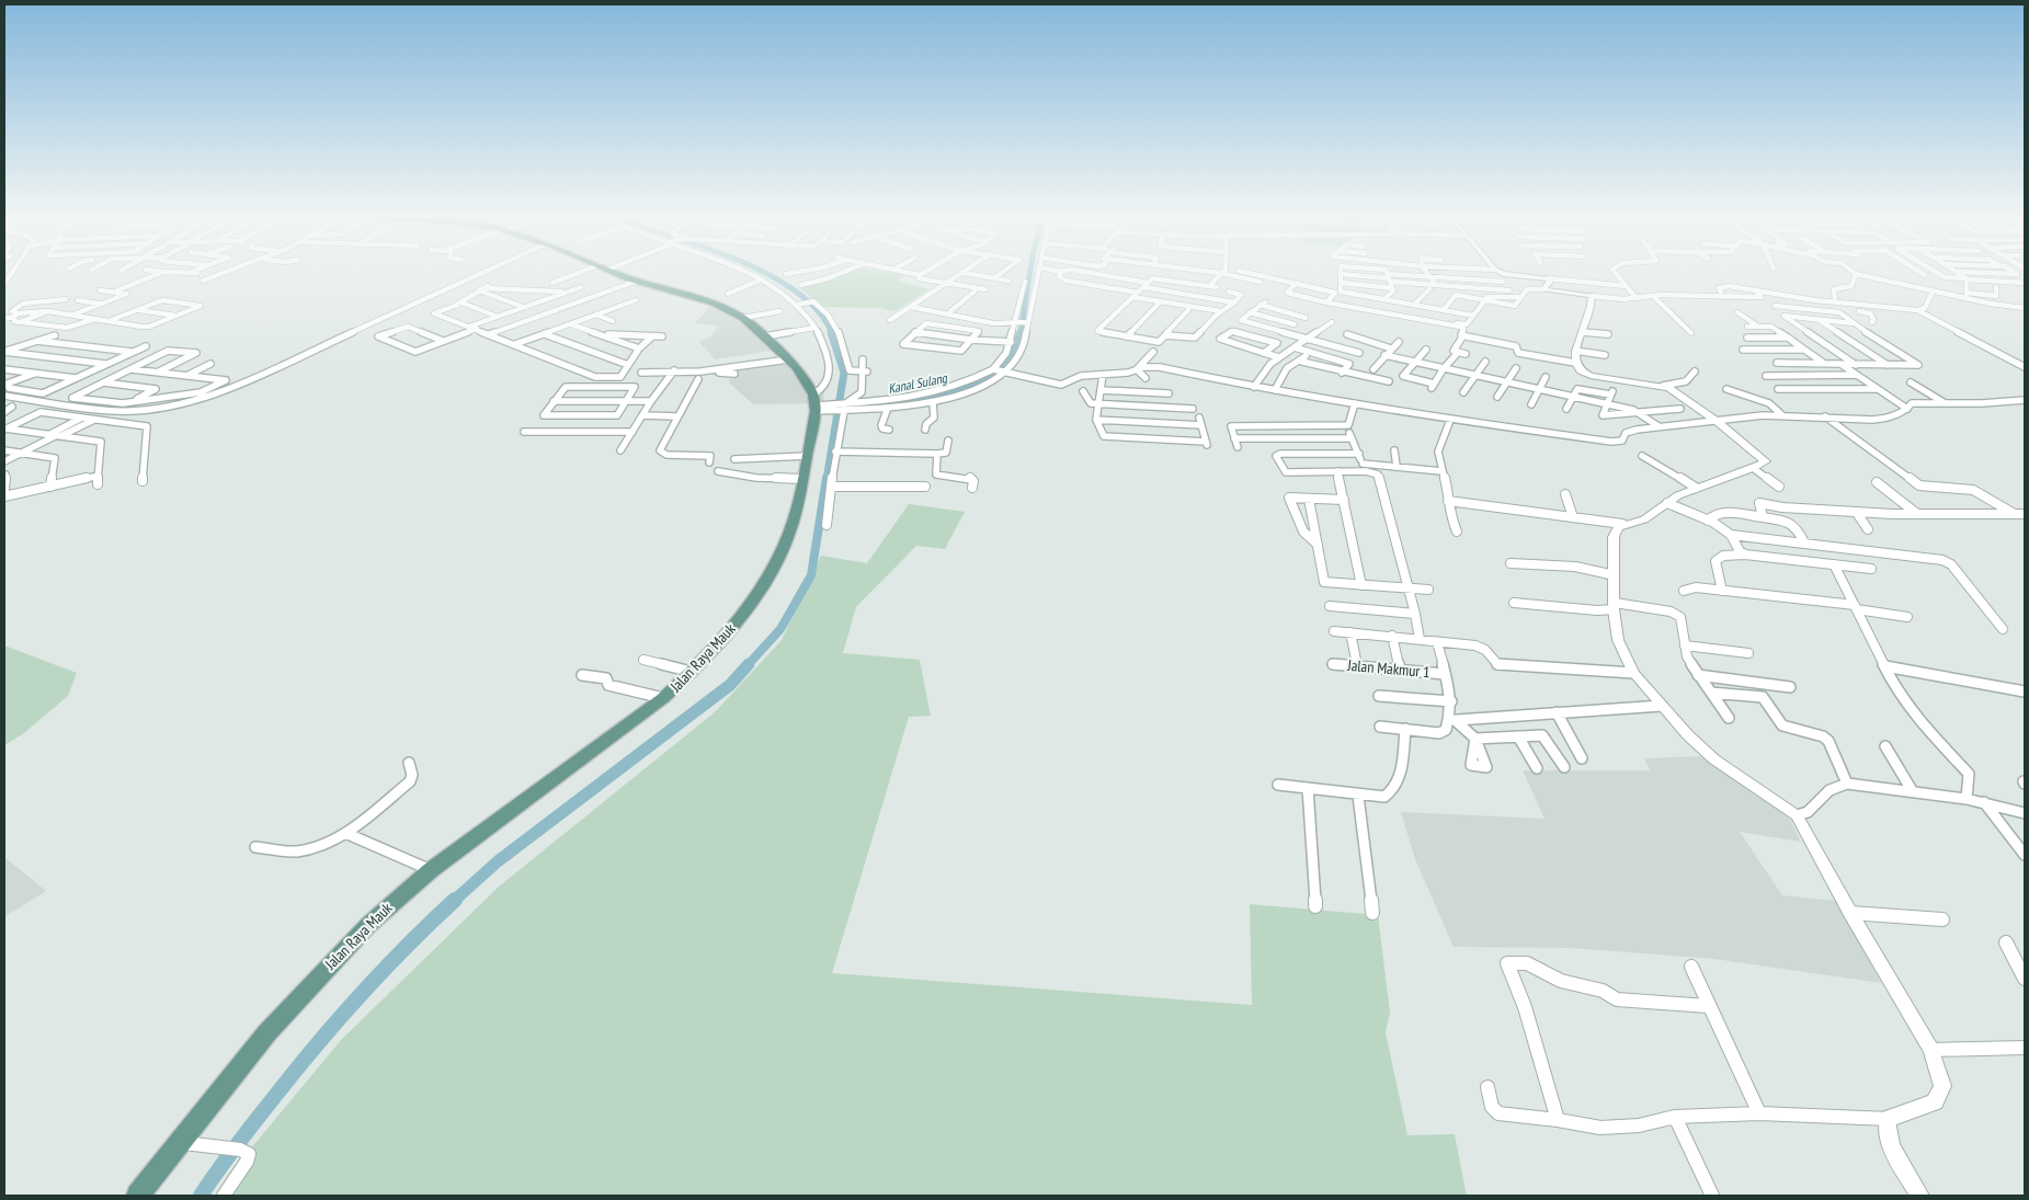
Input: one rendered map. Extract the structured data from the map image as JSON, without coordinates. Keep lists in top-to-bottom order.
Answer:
{
  "streets": {
    "main road": ["Jalan Raya Mauk"],
    "street": ["Jalan Makmur 1"]
  },
  "water": ["Kanal Sulang"]
}
